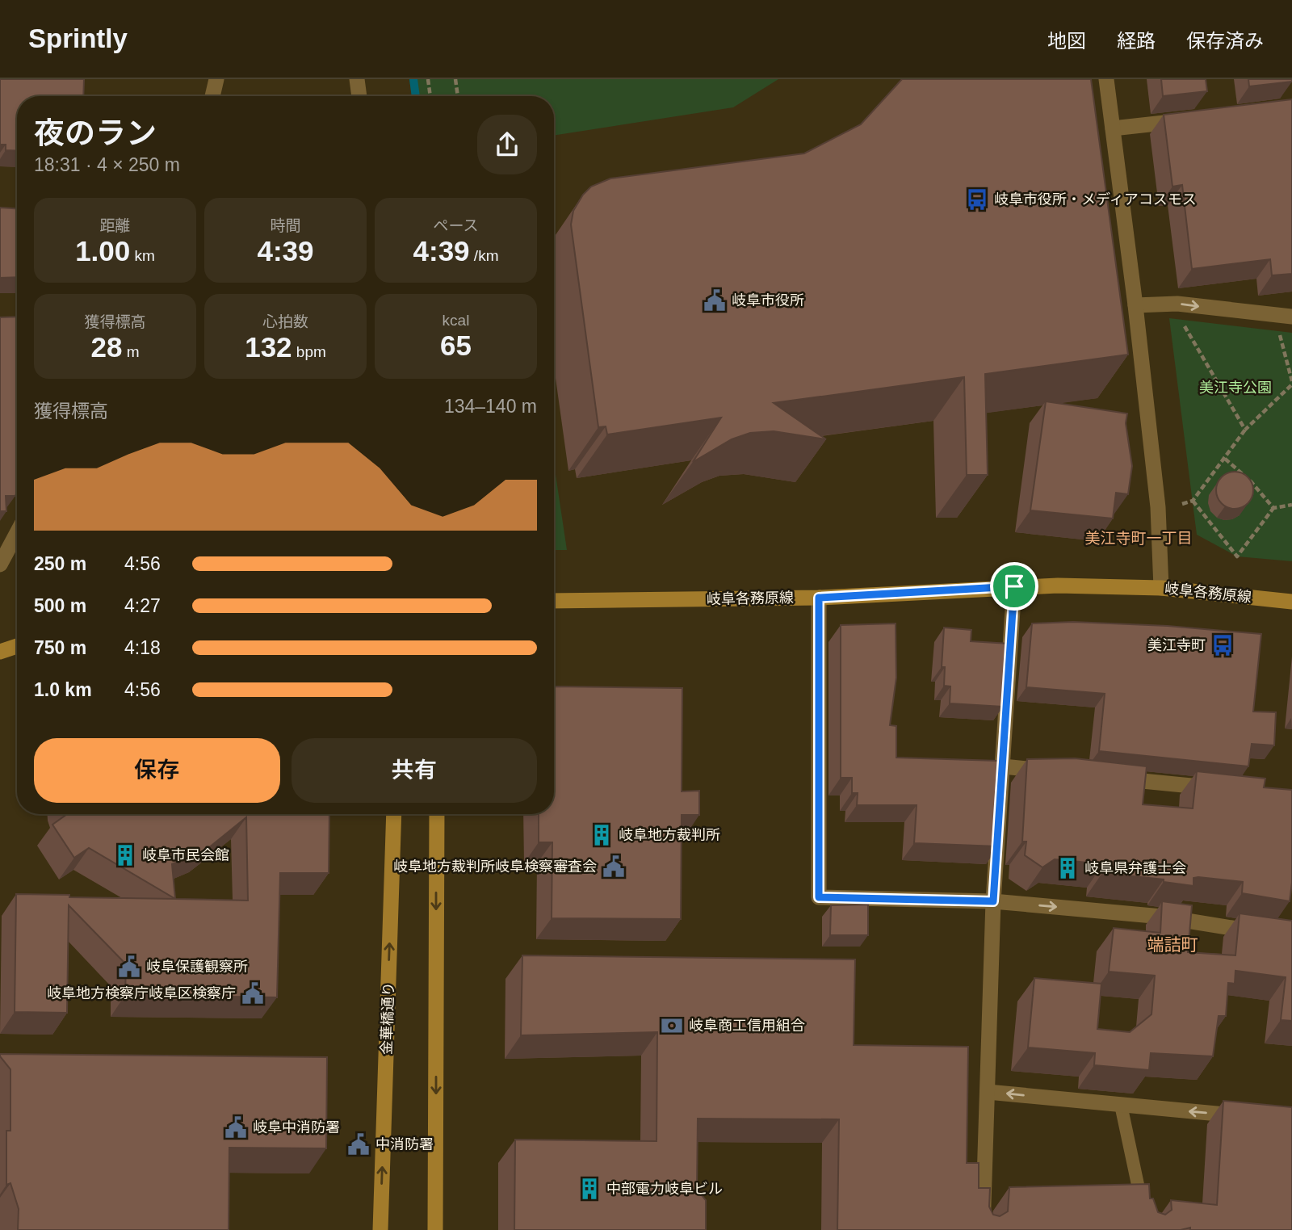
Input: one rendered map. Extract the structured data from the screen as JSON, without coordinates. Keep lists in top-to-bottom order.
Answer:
{
  "streets": {
    "main road": ["岐阜各務原線", "金華橋通り"]
  },
  "districts": ["美江寺町一丁目", "端詰町"],
  "parks": ["美江寺公園"],
  "places": {
    "bus stop": ["岐阜市役所・メディアコスモス", "美江寺町"],
    "public building": [
      "岐阜市役所",
      "岐阜地方裁判所岐阜検察審査会",
      "岐阜保護観察所",
      "岐阜地方検察庁岐阜区検察庁",
      "岐阜中消防署",
      "中消防署"
    ],
    "building": [
      "岐阜地方裁判所",
      "岐阜市民会館",
      "岐阜県弁護士会",
      "中部電力岐阜ビル"
    ],
    "bank": ["岐阜商工信用組合"]
  },
  "page": {
    "header": "Sprintly",
    "nav": ["地図", "経路", "保存済み"],
    "heading": ["夜のラン", "18:31 · 4 × 250 m"],
    "stats": [
      ["距離", "1.00 km"],
      ["時間", "4:39"],
      ["ペース", "4:39 /km"],
      ["獲得標高", "28 m"],
      ["心拍数", "132 bpm"],
      ["kcal", "65"]
    ],
    "chart": ["獲得標高", "134–140 m"],
    "list": [
      {
        "name": "250 m",
        "note": "4:56"
      },
      {
        "name": "500 m",
        "note": "4:27"
      },
      {
        "name": "750 m",
        "note": "4:18"
      },
      {
        "name": "1.0 km",
        "note": "4:56"
      }
    ],
    "buttons": ["保存", "共有"]
  }
}
